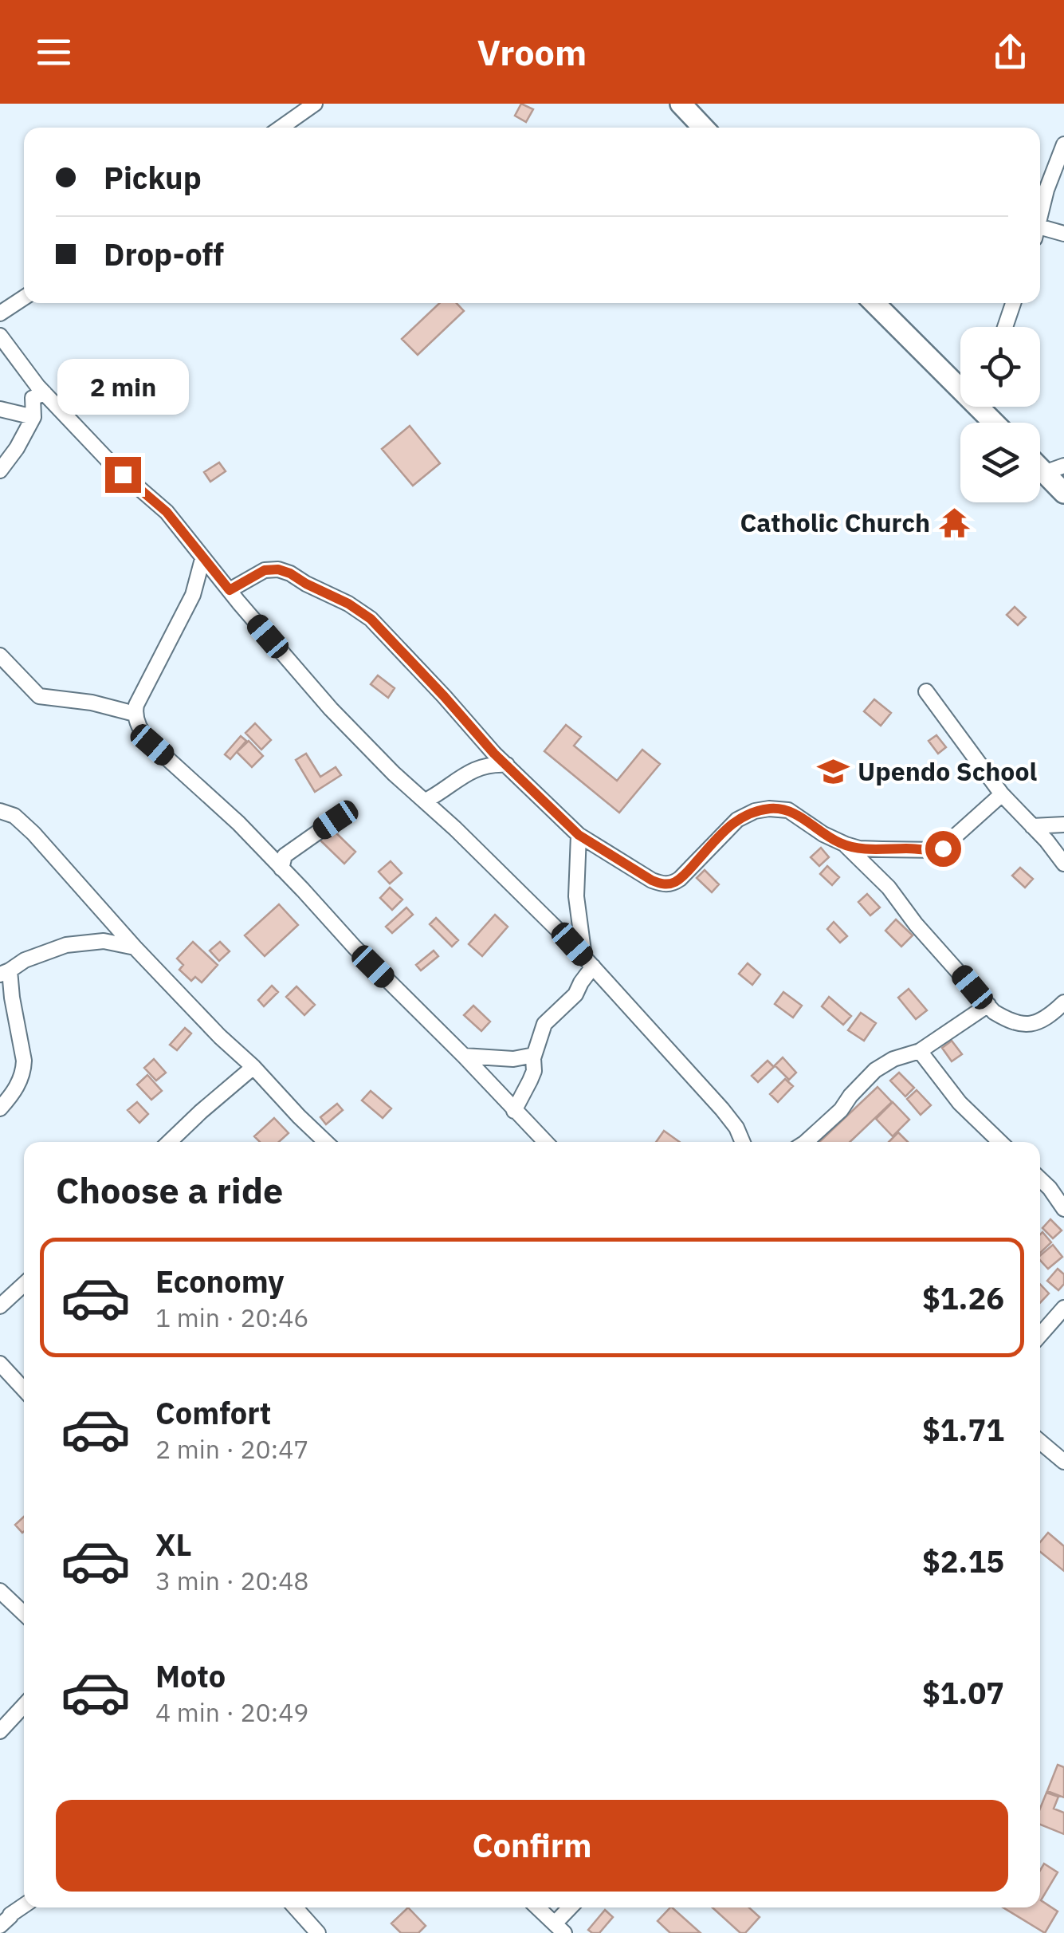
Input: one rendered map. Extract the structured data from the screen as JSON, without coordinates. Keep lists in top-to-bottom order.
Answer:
{
  "places": {
    "temple": ["Catholic Church"],
    "school or university": ["Upendo School"]
  },
  "page": {
    "header": "Vroom",
    "banner": ["Pickup", "Drop-off"],
    "bubble": "2 min",
    "heading": "Choose a ride",
    "list": [
      {
        "name": "Economy",
        "note": "1 min · 20:46",
        "value": "$1.26"
      },
      {
        "name": "Comfort",
        "note": "2 min · 20:47",
        "value": "$1.71"
      },
      {
        "name": "XL",
        "note": "3 min · 20:48",
        "value": "$2.15"
      },
      {
        "name": "Moto",
        "note": "4 min · 20:49",
        "value": "$1.07"
      }
    ],
    "buttons": "Confirm"
  }
}
